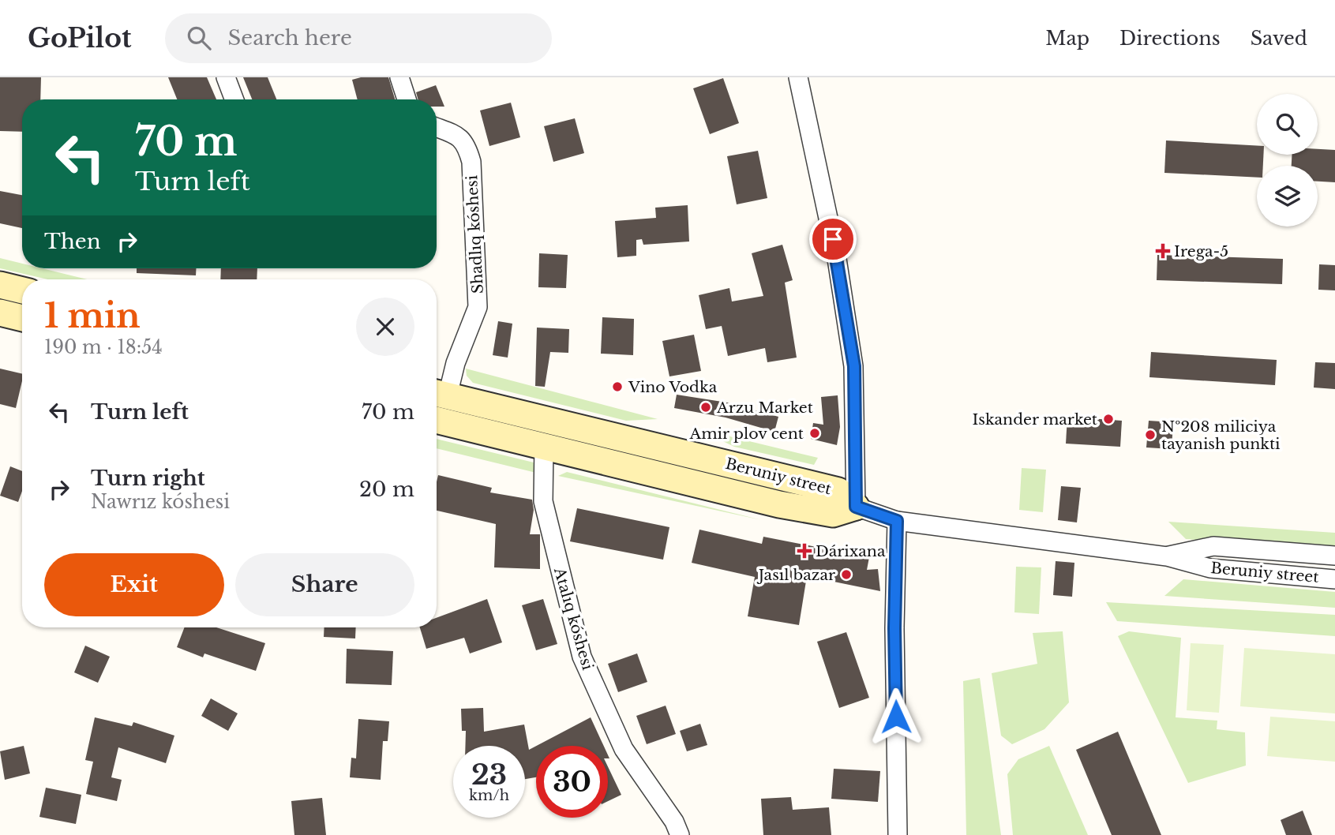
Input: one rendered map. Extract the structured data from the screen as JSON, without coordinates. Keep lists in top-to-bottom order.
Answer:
{
  "streets": {
    "street": ["Shadlıq kóshesi", "Beruniy street", "Atalıq kóshesi"]
  },
  "crossings": [
    ["Shadlıq kóshesi", "Beruniy street"],
    ["Beruniy street", "Atalıq kóshesi"]
  ],
  "places": {
    "health": ["Irega-5", "Dárixana"],
    "other": [
      "Vino Vodka",
      "Arzu Market",
      "Iskander market",
      "Amir plov cent",
      "№208 miliciya tayanish punkti",
      "Jasıl bazar"
    ]
  },
  "page": {
    "header": "GoPilot",
    "search": "Search here",
    "nav": ["Map", "Directions", "Saved"],
    "turn": ["70 m", "Turn left"],
    "then": "Then",
    "heading": ["1 min", "190 m · 18:54"],
    "list": [
      {
        "name": "Turn left",
        "value": "70 m"
      },
      {
        "name": "Turn right",
        "note": "Nawrız kóshesi",
        "value": "20 m"
      }
    ],
    "buttons": ["Exit", "Share"],
    "speed": "23 km/h",
    "limit": "30"
  }
}
